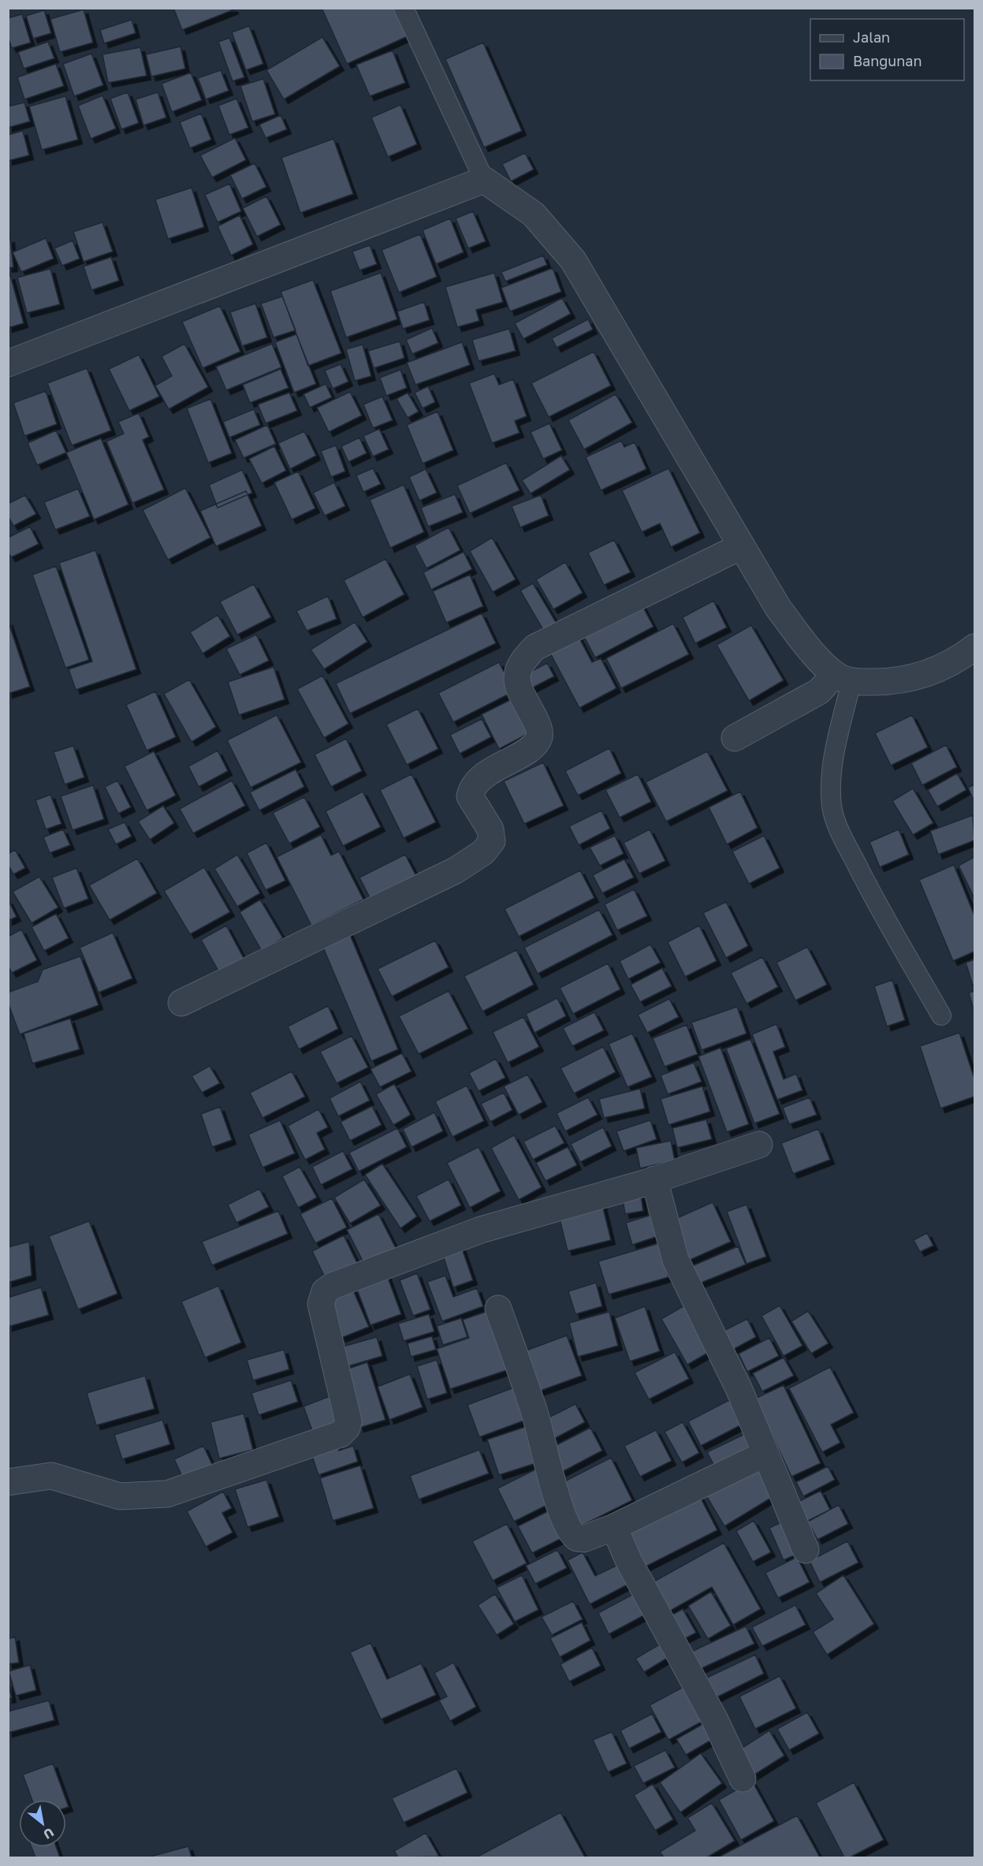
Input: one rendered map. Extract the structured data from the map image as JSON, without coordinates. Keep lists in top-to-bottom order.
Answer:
{
  "legend": ["Jalan", "Bangunan"],
  "north": "bottom right"
}
